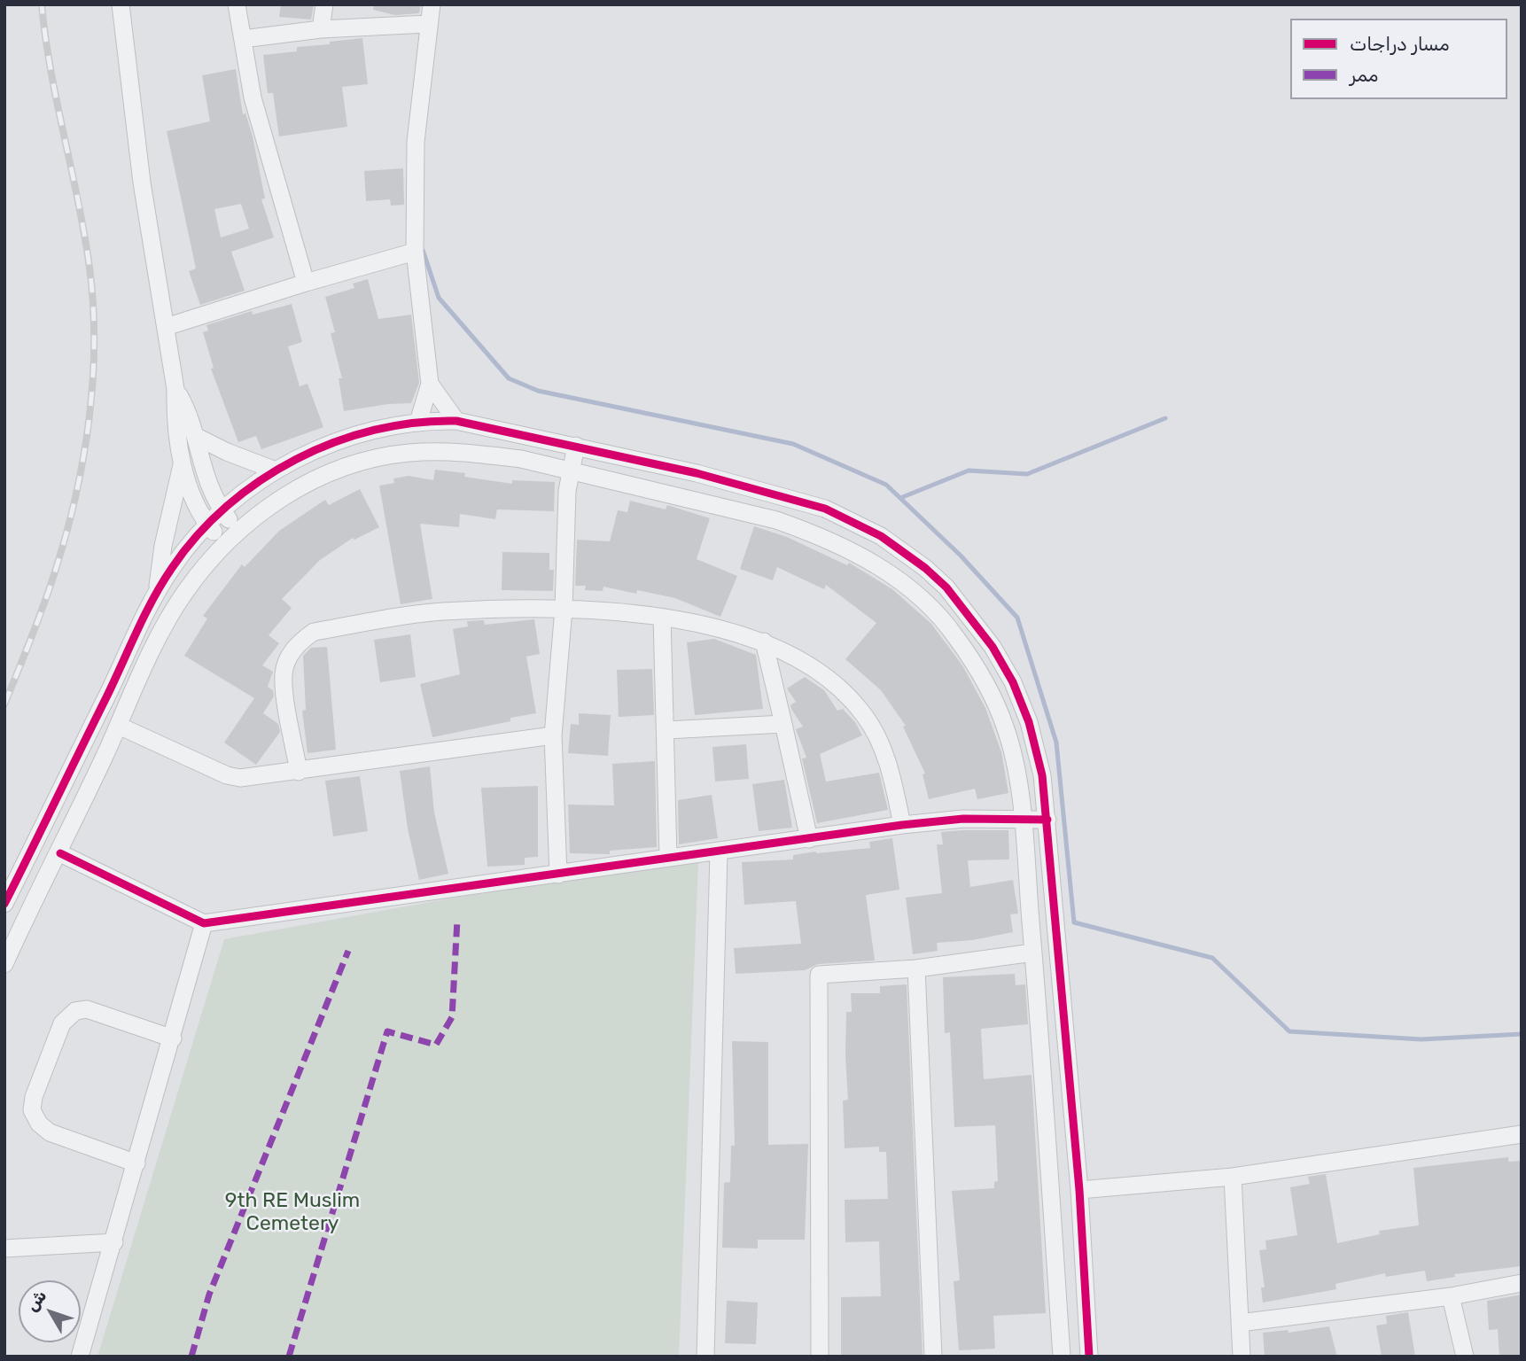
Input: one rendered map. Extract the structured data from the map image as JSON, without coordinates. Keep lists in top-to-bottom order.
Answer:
{
  "parks": ["9th RE Muslim Cemetery"],
  "legend": ["مسار دراجات", "ممر"],
  "north": "top left"
}
